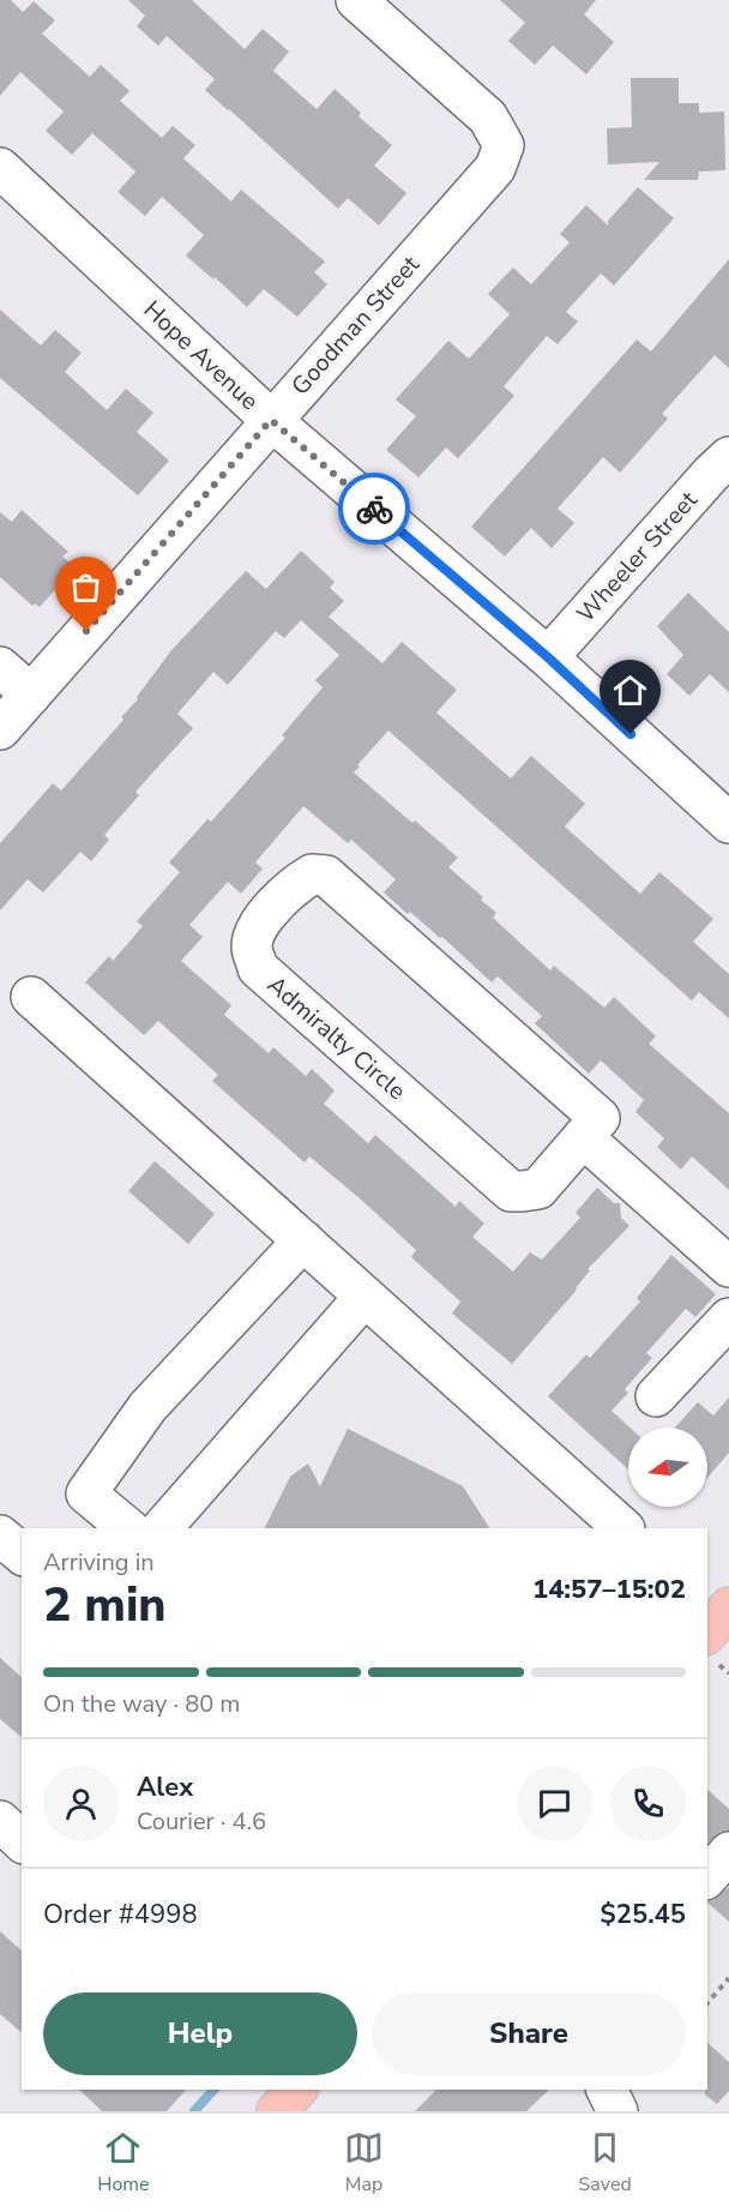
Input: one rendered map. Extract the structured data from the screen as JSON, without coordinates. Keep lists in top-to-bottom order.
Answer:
{
  "streets": {
    "street": [
      "Goodman Street",
      "Hope Avenue",
      "Wheeler Street",
      "Admiralty Circle"
    ]
  },
  "crossings": [
    ["Goodman Street", "Hope Avenue"],
    ["Hope Avenue", "Wheeler Street"]
  ],
  "north": "left",
  "page": {
    "heading": ["2 min", "Arriving in", "14:57–15:02"],
    "panel": [
      "Alex",
      "Courier · 4.6",
      "Order #4998",
      "$25.45"
    ],
    "bar": "On the way · 80 m",
    "buttons": ["Help", "Share"],
    "tabs": ["Home", "Map", "Saved"]
  }
}
